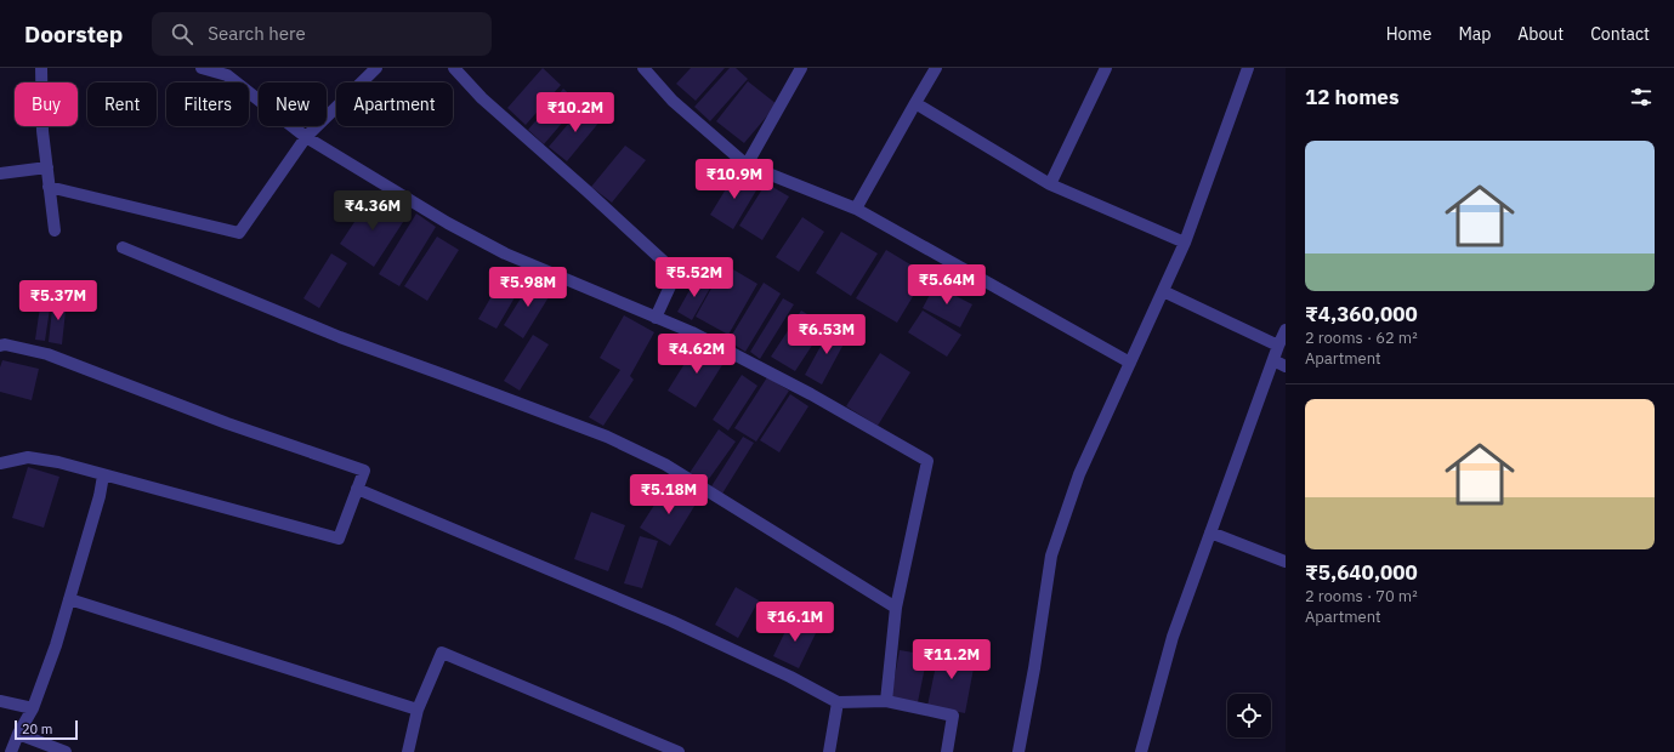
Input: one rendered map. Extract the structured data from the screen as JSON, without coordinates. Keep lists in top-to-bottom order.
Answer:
{
  "scale_bar": "20 m",
  "page": {
    "header": "Doorstep",
    "search": "Search here",
    "nav": [
      "Home",
      "Map",
      "About",
      "Contact"
    ],
    "heading": "12 homes",
    "chip": [
      "Buy",
      "Rent",
      "Filters",
      "New",
      "Apartment"
    ],
    "price": [
      "₹10.2M",
      "₹10.9M",
      "₹4.36M",
      "₹5.52M",
      "₹5.64M",
      "₹5.98M",
      "₹5.37M",
      "₹6.53M",
      "₹4.62M",
      "₹5.18M",
      "₹16.1M",
      "₹11.2M"
    ],
    "list": [
      {
        "name": "₹4,360,000",
        "note": "2 rooms · 62 m² · Apartment"
      },
      {
        "name": "₹5,640,000",
        "note": "2 rooms · 70 m² · Apartment"
      }
    ],
    "scale": "20 m"
  }
}
